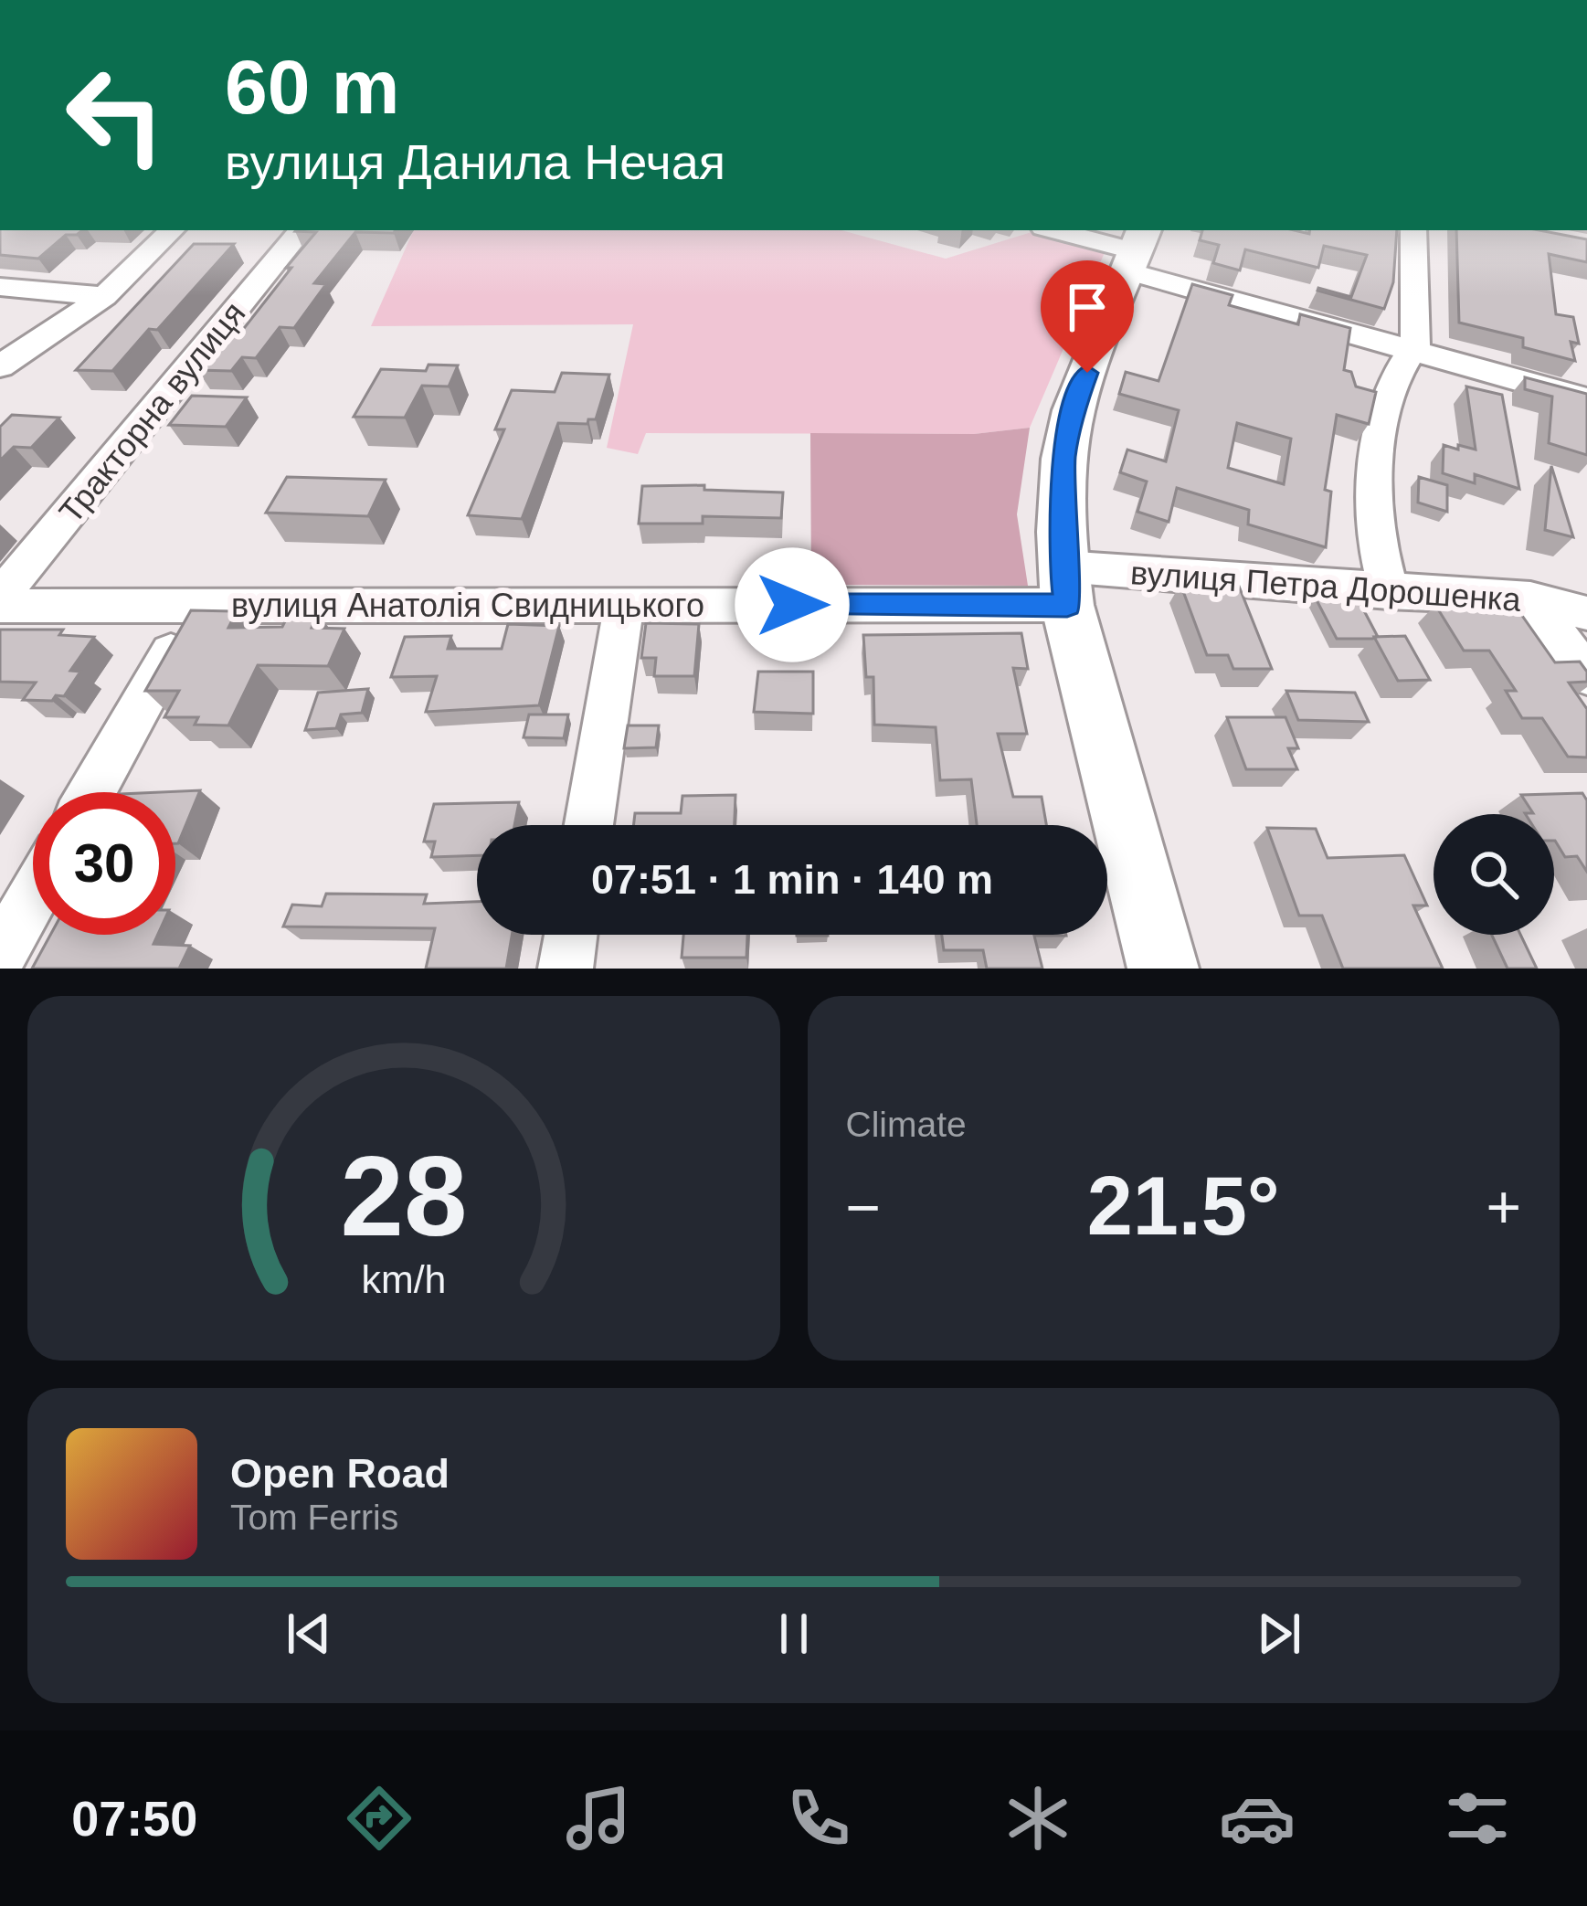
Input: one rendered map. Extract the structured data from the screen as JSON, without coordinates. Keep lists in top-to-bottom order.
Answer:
{
  "streets": {
    "street": ["Тракторна вулиця", "вулиця Петра Дорошенка", "вулиця Анатолія Свидницького"]
  },
  "crossings": [
    ["вулиця Петра Дорошенка", "вулиця Анатолія Свидницького"]
  ],
  "page": {
    "turn": ["60 m", "вулиця Данила Нечая"],
    "limit": "30",
    "trip": "07:51 · 1 min · 140 m",
    "tile": "Climate",
    "heat": ["−", "21.5°", "+"],
    "song": ["Open Road", "Tom Ferris"],
    "tabs": "07:50",
    "gauge": ["28", "km/h"]
  }
}
